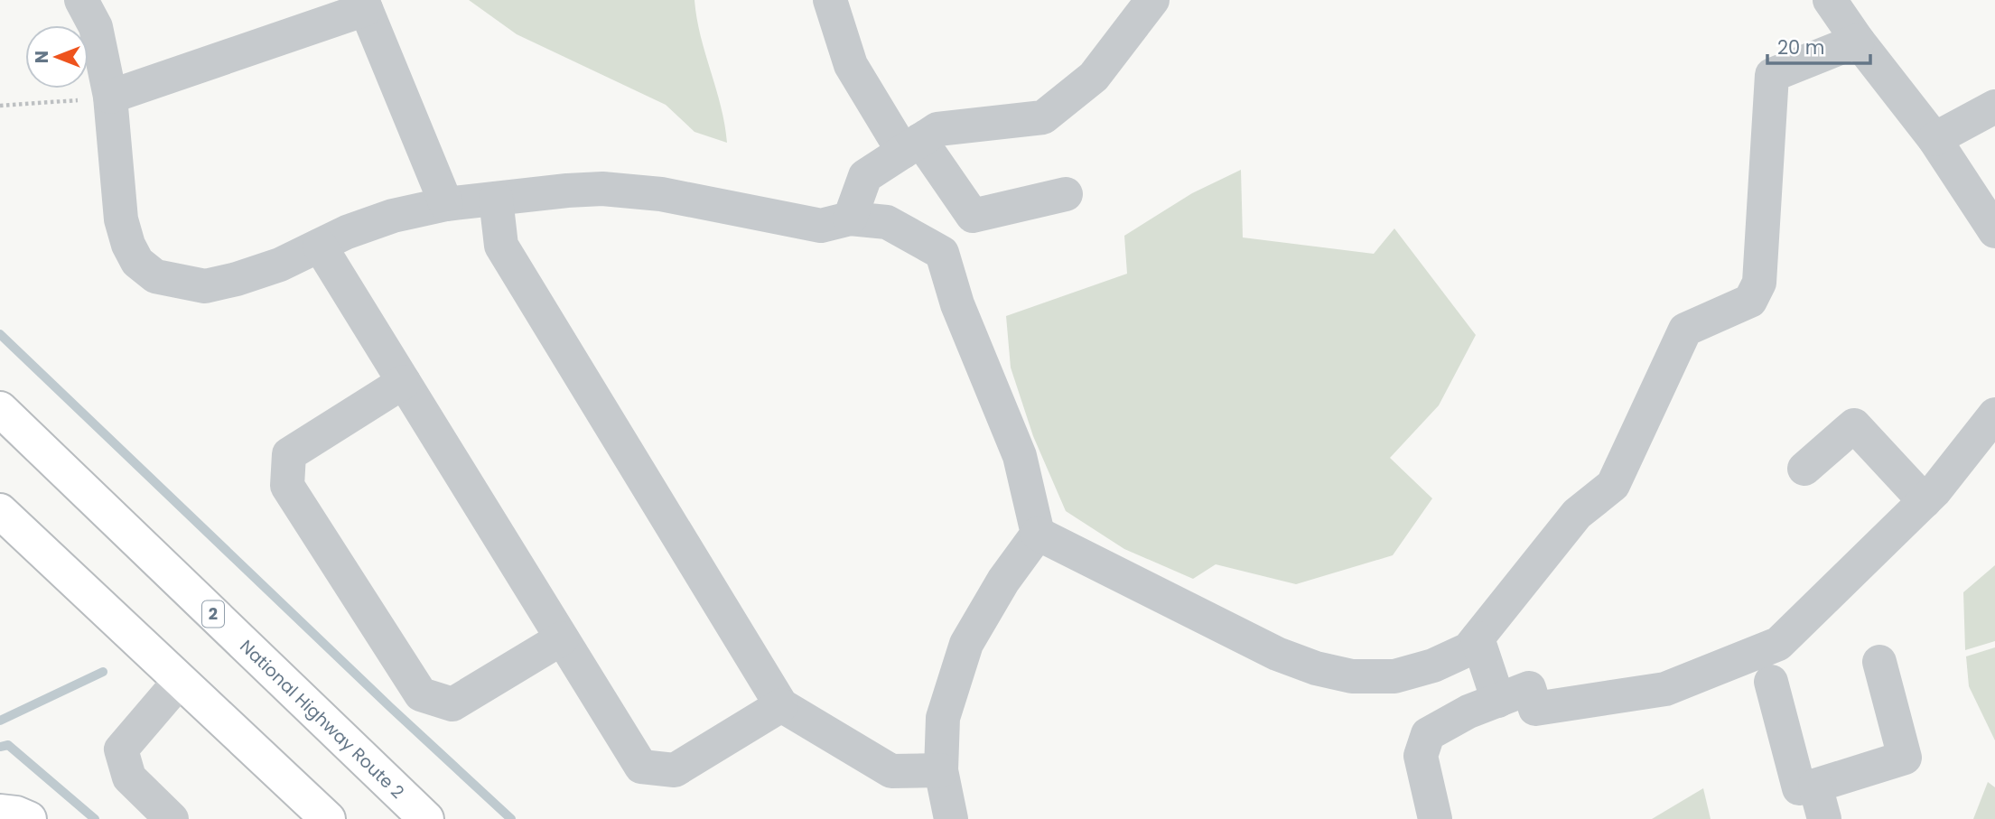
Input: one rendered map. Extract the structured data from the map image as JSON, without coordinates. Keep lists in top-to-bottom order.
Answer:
{
  "streets": {
    "main road": ["2", "National Highway Route 2"]
  },
  "scale_bar": "20 m",
  "north": "left"
}
